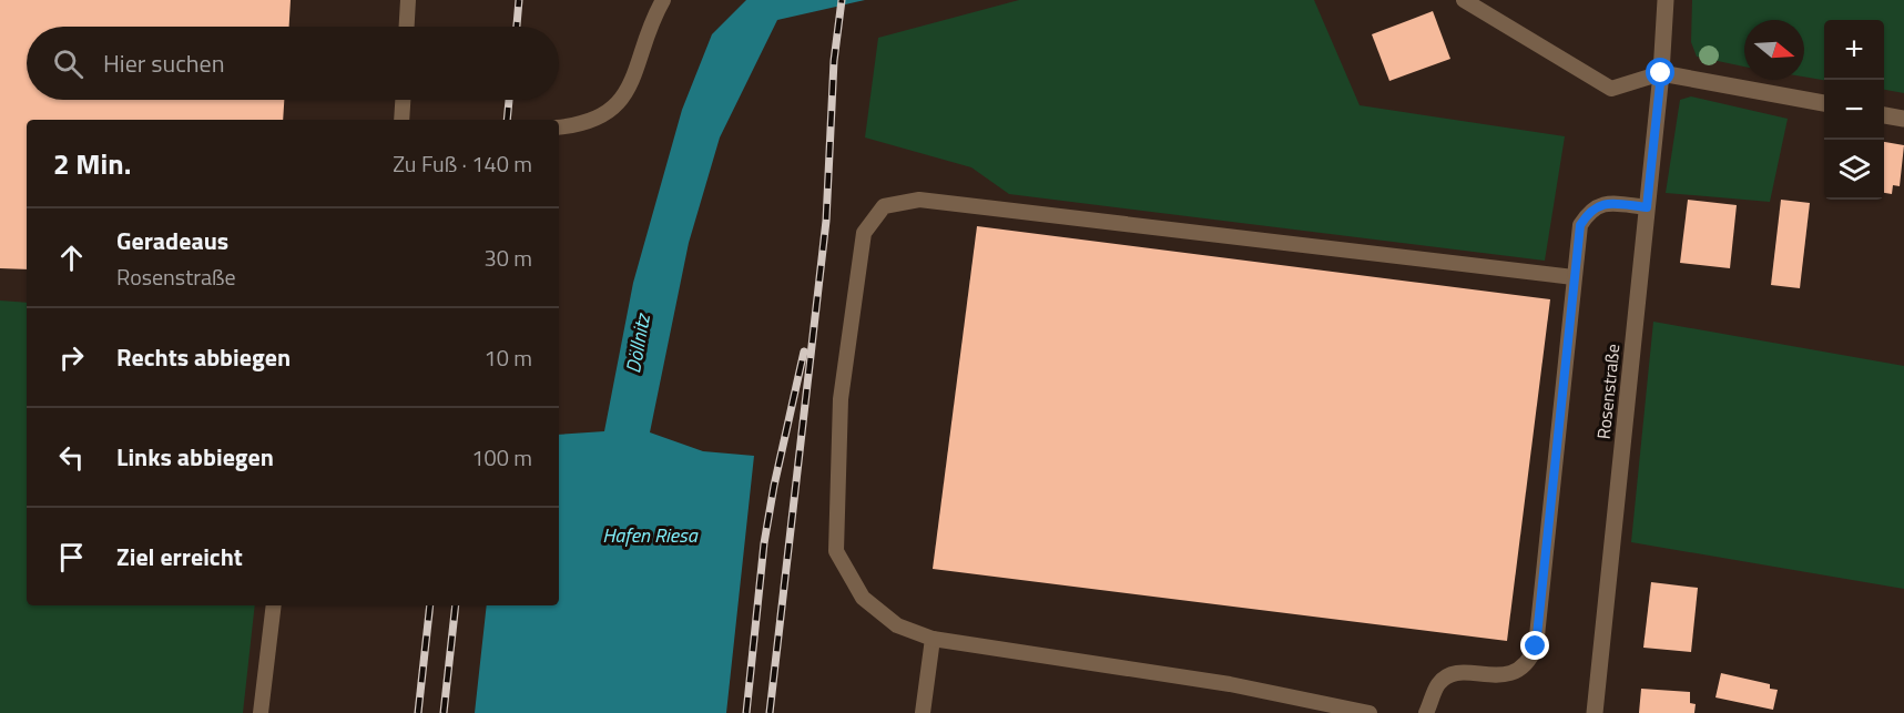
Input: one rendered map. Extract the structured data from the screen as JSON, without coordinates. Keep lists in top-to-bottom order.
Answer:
{
  "streets": {
    "street": ["Rosenstraße"]
  },
  "water": ["Döllnitz", "Hafen Riesa"],
  "north": "right",
  "page": {
    "map_buttons": ["+", "−"],
    "search": "Hier suchen",
    "heading": ["2 Min.", "Zu Fuß · 140 m"],
    "list": [
      ["Geradeaus", "Rosenstraße", "30 m"],
      ["Rechts abbiegen", "10 m"],
      ["Links abbiegen", "100 m"],
      "Ziel erreicht"
    ]
  }
}
